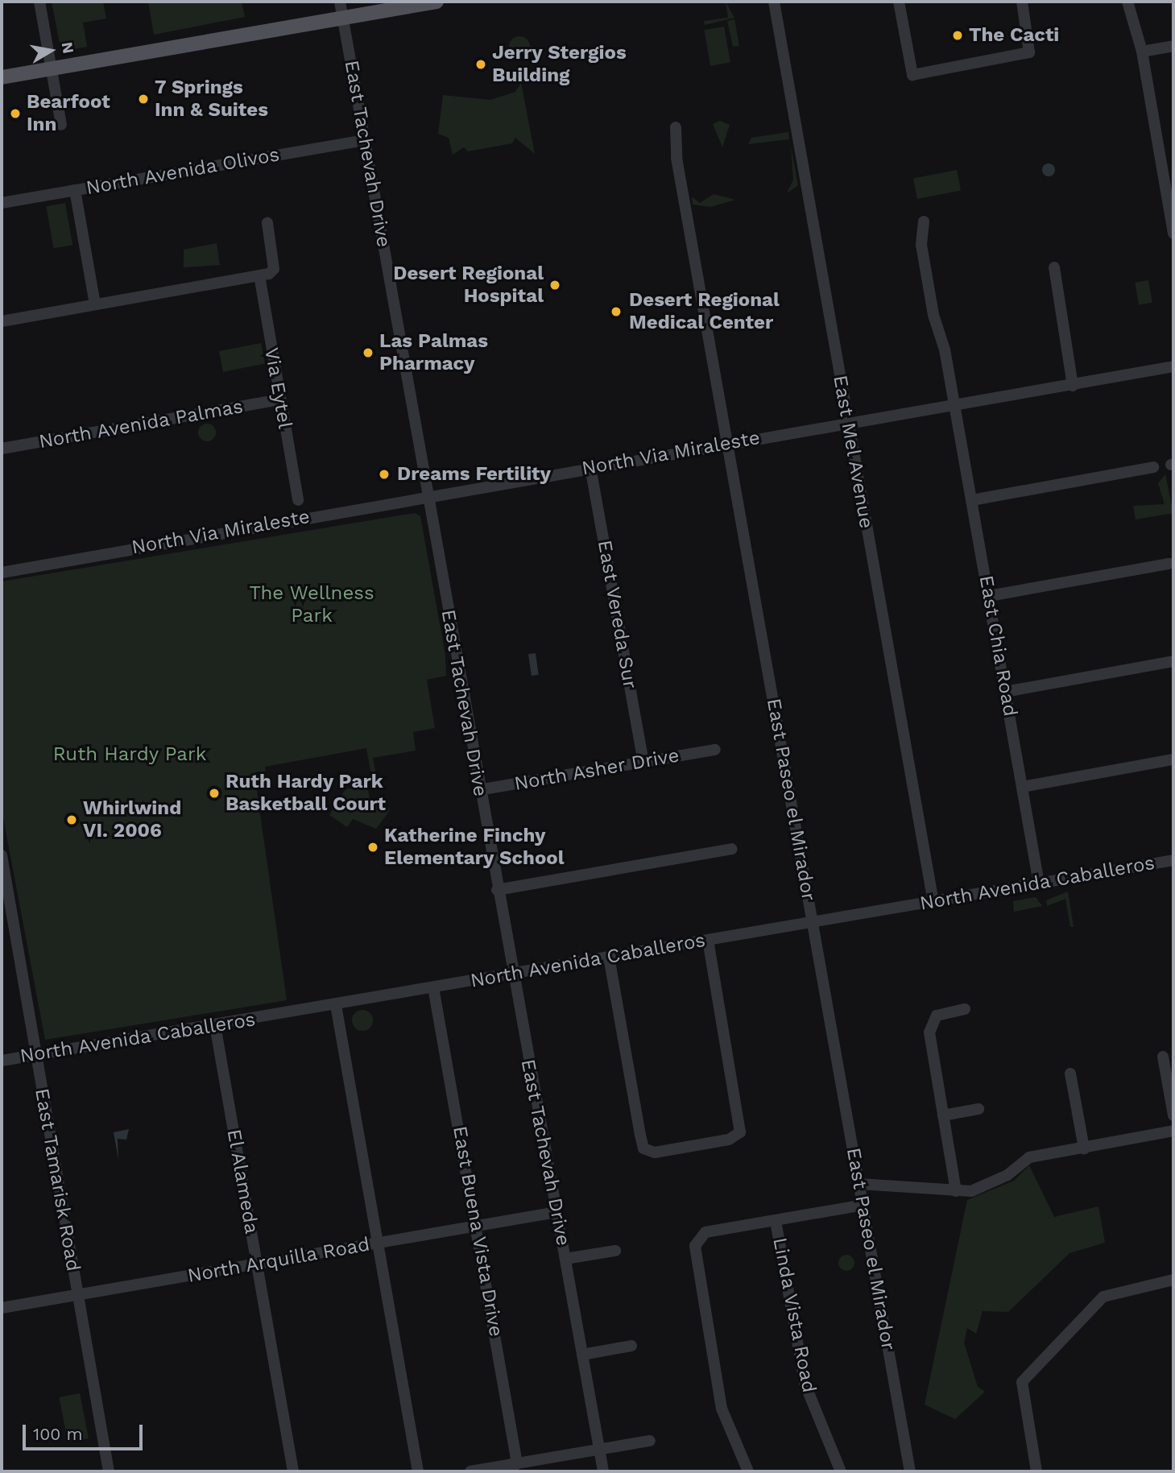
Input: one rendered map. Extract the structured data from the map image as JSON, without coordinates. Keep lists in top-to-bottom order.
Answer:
{
  "streets": {
    "street": [
      "East Tachevah Drive",
      "North Avenida Olivos",
      "Via Eytel",
      "North Avenida Palmas",
      "East Mel Avenue",
      "North Via Miraleste",
      "East Vereda Sur",
      "East Chia Road",
      "North Asher Drive",
      "East Paseo el Mirador",
      "North Avenida Caballeros",
      "East Tamarisk Road",
      "El Alameda",
      "East Buena Vista Drive",
      "North Arquilla Road",
      "Linda Vista Road"
    ]
  },
  "crossings": [
    ["East Tachevah Drive", "North Avenida Olivos"],
    ["East Tachevah Drive", "North Via Miraleste"],
    ["East Tachevah Drive", "North Asher Drive"],
    ["East Tachevah Drive", "North Avenida Caballeros"],
    ["East Tachevah Drive", "North Arquilla Road"],
    ["Via Eytel", "North Avenida Palmas"],
    ["East Mel Avenue", "North Via Miraleste"],
    ["East Mel Avenue", "North Avenida Caballeros"],
    ["North Via Miraleste", "East Vereda Sur"],
    ["North Via Miraleste", "East Chia Road"],
    ["North Via Miraleste", "East Paseo el Mirador"],
    ["East Vereda Sur", "North Asher Drive"],
    ["East Chia Road", "North Avenida Caballeros"],
    ["East Paseo el Mirador", "North Avenida Caballeros"],
    ["North Avenida Caballeros", "East Tamarisk Road"],
    ["North Avenida Caballeros", "El Alameda"],
    ["North Avenida Caballeros", "East Buena Vista Drive"],
    ["East Tamarisk Road", "North Arquilla Road"],
    ["El Alameda", "North Arquilla Road"],
    ["East Buena Vista Drive", "North Arquilla Road"]
  ],
  "parks": ["The Wellness Park", "Ruth Hardy Park"],
  "places": [
    "The Cacti",
    "Jerry Stergios Building",
    "7 Springs Inn & Suites",
    "Bearfoot Inn",
    "Desert Regional Hospital",
    "Desert Regional Medical Center",
    "Las Palmas Pharmacy",
    "Dreams Fertility",
    "Ruth Hardy Park Basketball Court",
    "Whirlwind VI. 2006",
    "Katherine Finchy Elementary School"
  ],
  "scale_bar": "100 m",
  "north": "right"
}
